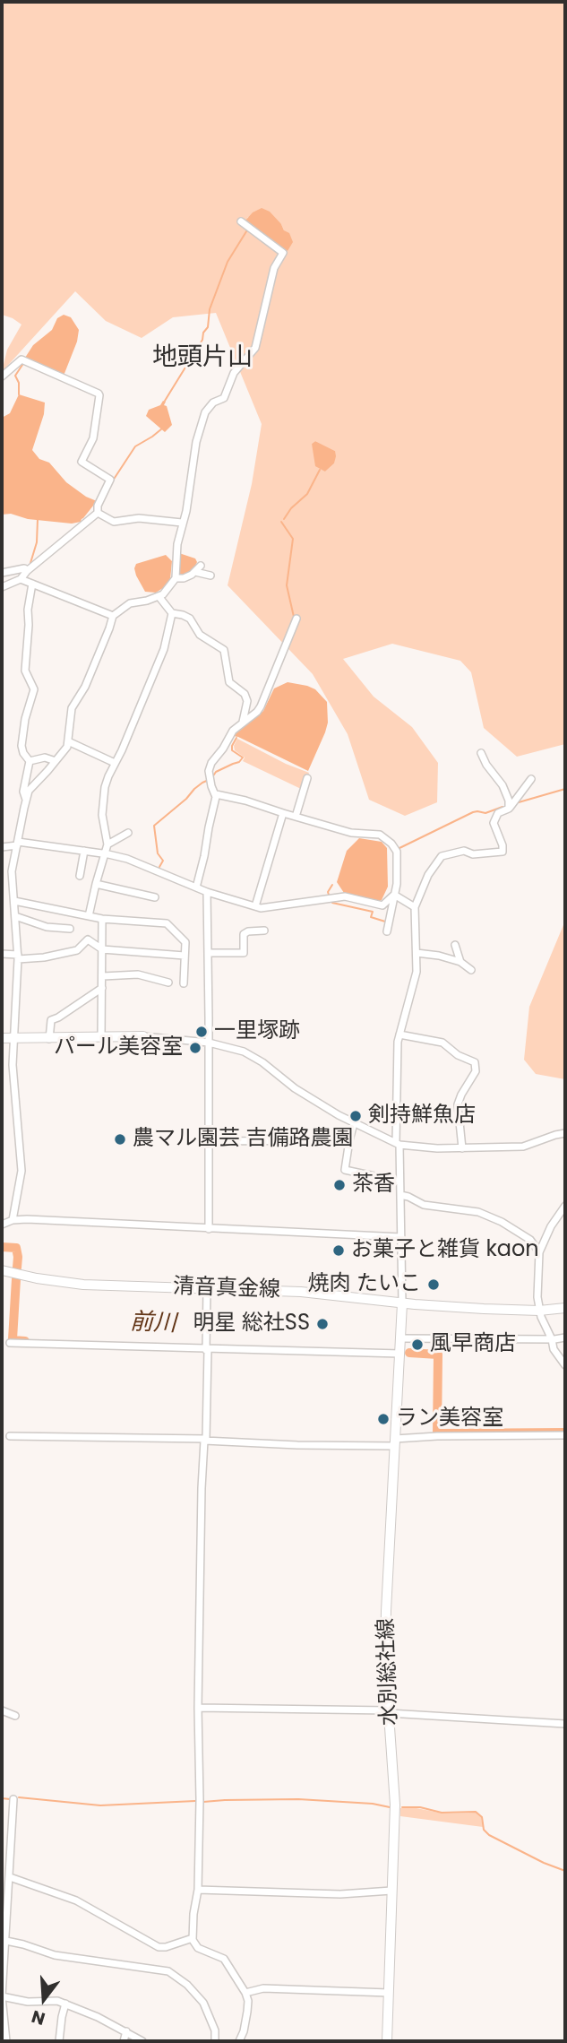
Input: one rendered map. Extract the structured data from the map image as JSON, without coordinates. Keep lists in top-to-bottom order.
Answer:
{
  "streets": {
    "main road": ["清音真金線", "水別総社線"]
  },
  "crossings": [
    ["清音真金線", "水別総社線"]
  ],
  "districts": ["地頭片山"],
  "water": ["前川"],
  "places": [
    "一里塚跡",
    "パール美容室",
    "剣持鮮魚店",
    "農マル園芸 吉備路農園",
    "茶香",
    "お菓子と雑貨 kaon",
    "焼肉 たいこ",
    "明星 総社SS",
    "風早商店",
    "ラン美容室"
  ],
  "north": "bottom"
}
